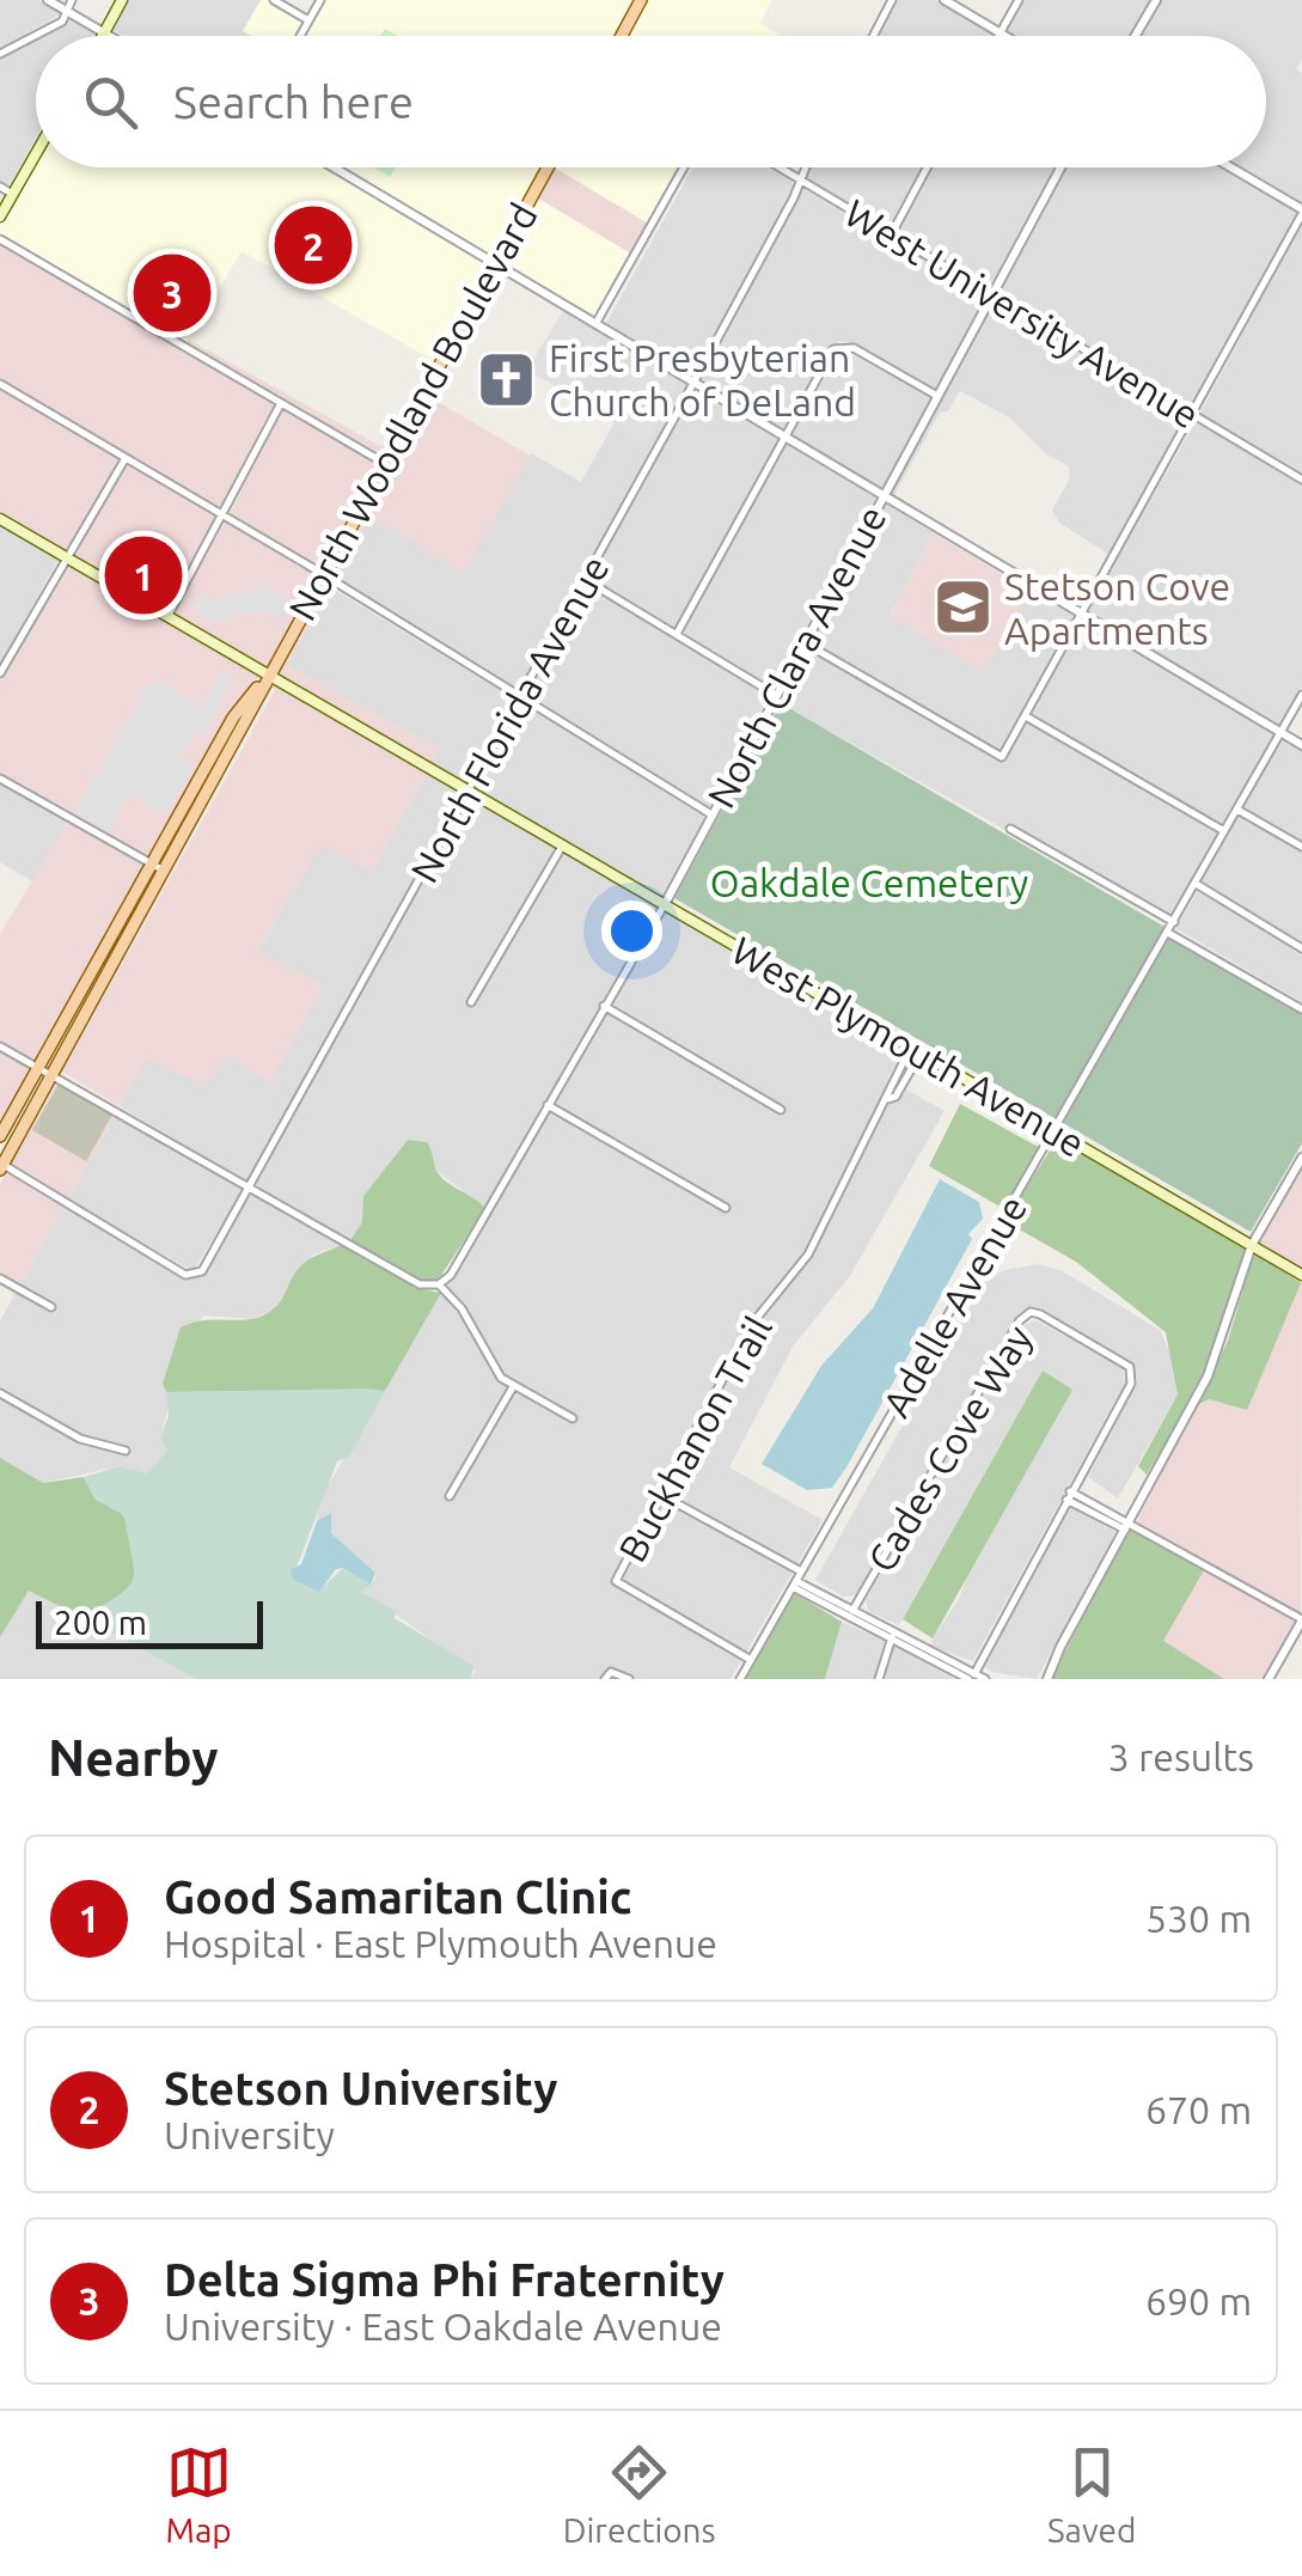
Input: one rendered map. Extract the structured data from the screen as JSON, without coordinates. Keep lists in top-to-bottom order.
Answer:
{
  "streets": {
    "main road": ["North Woodland Boulevard", "West Plymouth Avenue"],
    "street": [
      "West University Avenue",
      "North Clara Avenue",
      "North Florida Avenue",
      "Adelle Avenue",
      "Buckhanon Trail",
      "Cades Cove Way"
    ]
  },
  "crossings": [
    ["West University Avenue", "North Clara Avenue"],
    ["West University Avenue", "North Florida Avenue"],
    ["North Woodland Boulevard", "North Florida Avenue"],
    ["North Woodland Boulevard", "West Plymouth Avenue"],
    ["North Clara Avenue", "West Plymouth Avenue"],
    ["North Florida Avenue", "West Plymouth Avenue"],
    ["West Plymouth Avenue", "Adelle Avenue"],
    ["West Plymouth Avenue", "Buckhanon Trail"],
    ["Adelle Avenue", "Buckhanon Trail"]
  ],
  "parks": ["Oakdale Cemetery"],
  "places": {
    "church": ["First Presbyterian Church of DeLand"],
    "school or university": ["Stetson Cove Apartments"]
  },
  "scale_bar": "200 m",
  "page": {
    "search": "Search here",
    "pins": ["2", "3", "1"],
    "scale": "200 m",
    "heading": ["Nearby", "3 results"],
    "list": [
      {
        "mark": "1",
        "name": "Good Samaritan Clinic",
        "note": "Hospital · East Plymouth Avenue",
        "value": "530 m"
      },
      {
        "mark": "2",
        "name": "Stetson University",
        "note": "University",
        "value": "670 m"
      },
      {
        "mark": "3",
        "name": "Delta Sigma Phi Fraternity",
        "note": "University · East Oakdale Avenue",
        "value": "690 m"
      }
    ],
    "nav": ["Map", "Directions", "Saved"]
  }
}
